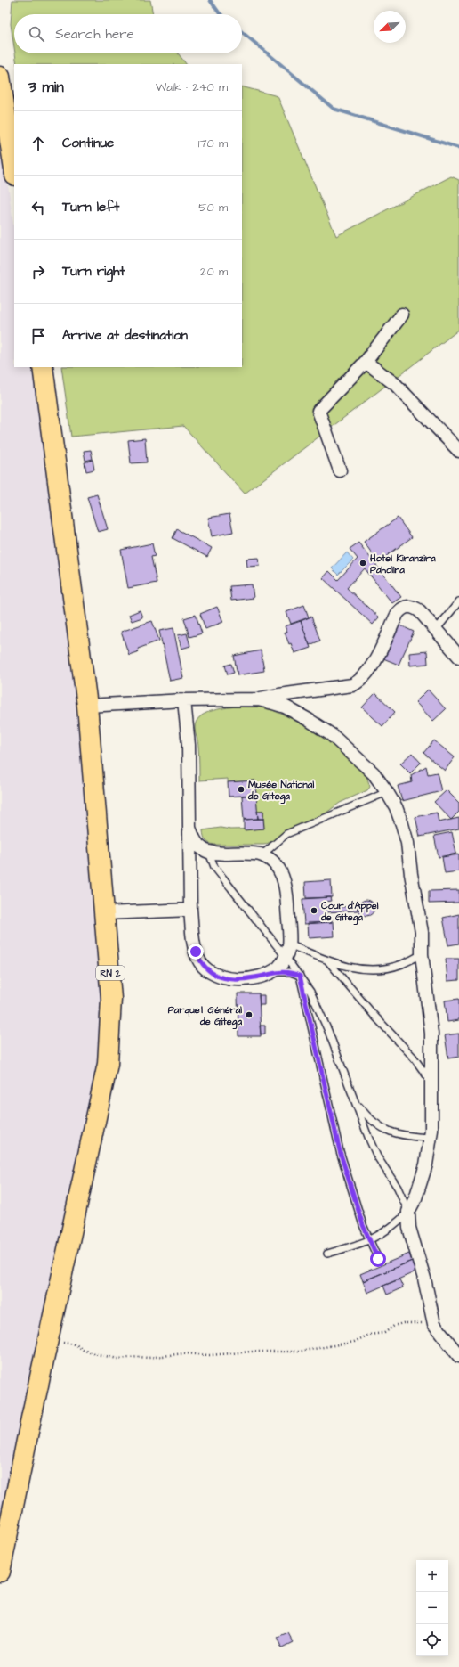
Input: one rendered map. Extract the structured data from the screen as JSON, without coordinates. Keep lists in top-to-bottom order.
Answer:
{
  "streets": {
    "main road": ["RN 2"]
  },
  "places": [
    "Hotel Kiranzira Paholina",
    "Musée National de Gitega",
    "Cour d'Appel de Gitega",
    "Parquet Général de Gitega"
  ],
  "north": "bottom left",
  "page": {
    "search": "Search here",
    "heading": ["3 min", "Walk · 240 m"],
    "list": [
      ["Continue", "170 m"],
      ["Turn left", "50 m"],
      ["Turn right", "20 m"],
      "Arrive at destination"
    ],
    "map_buttons": ["+", "−"]
  }
}
